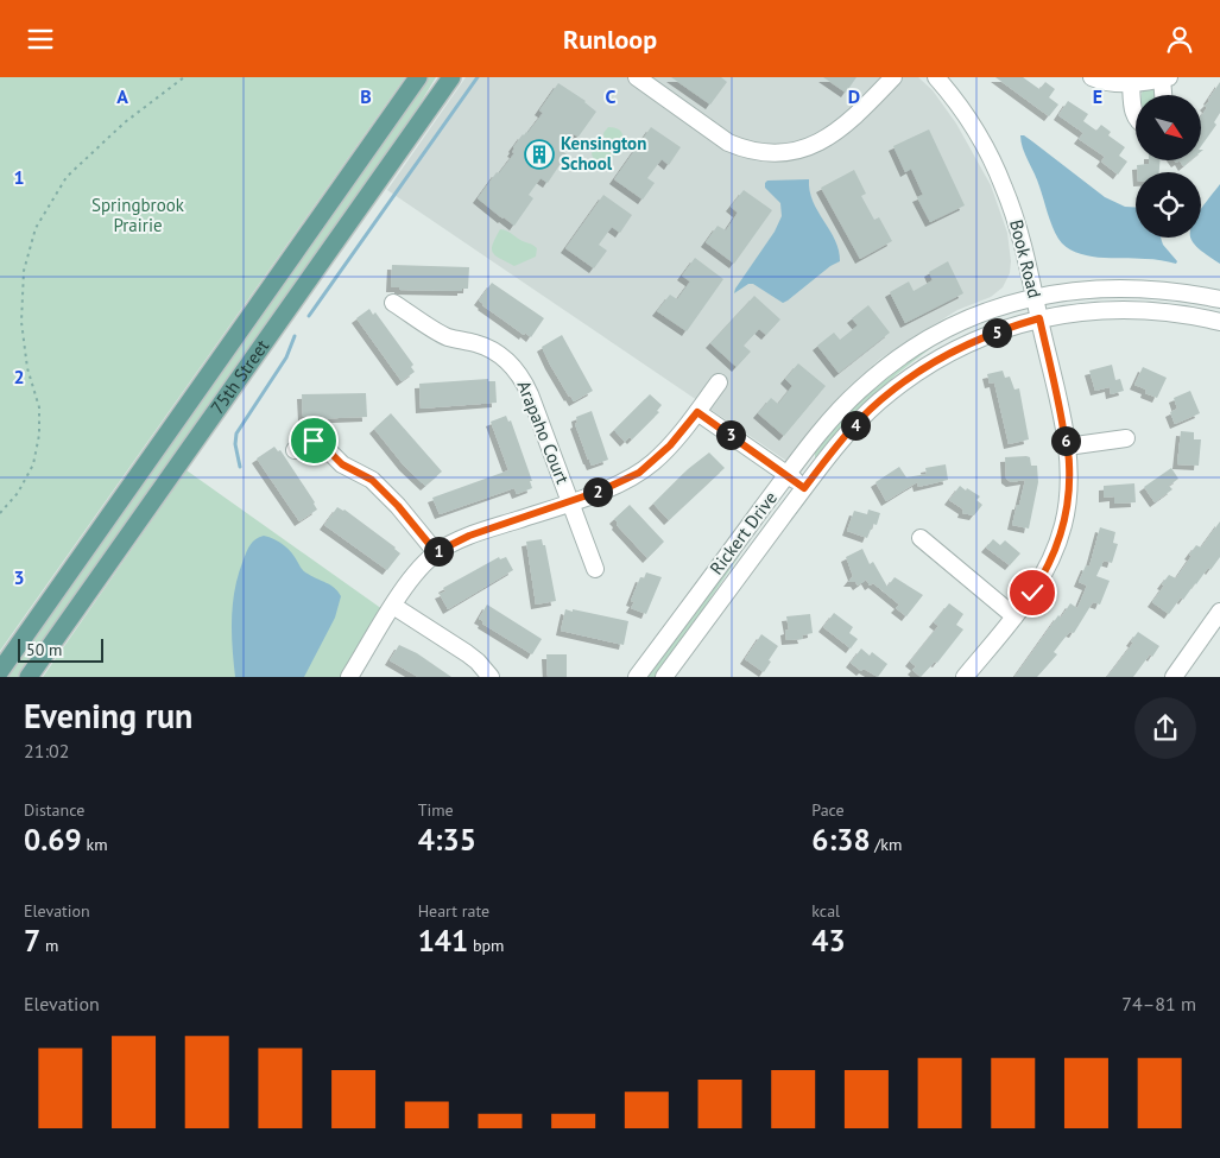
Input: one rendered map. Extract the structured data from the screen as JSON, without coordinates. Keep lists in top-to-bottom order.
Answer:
{
  "streets": {
    "main road": ["75th Street"],
    "street": ["Book Road", "Arapaho Court", "Rickert Drive"]
  },
  "crossings": [
    ["Book Road", "Rickert Drive"]
  ],
  "parks": ["Springbrook Prairie"],
  "places": {
    "building": ["Kensington School"]
  },
  "scale_bar": "50 m",
  "north": "bottom right",
  "page": {
    "header": "Runloop",
    "pins": [
      "5",
      "4",
      "3",
      "6",
      "2",
      "1"
    ],
    "scale": "50 m",
    "heading": ["Evening run", "21:02"],
    "stats": [
      ["Distance", "0.69 km"],
      ["Time", "4:35"],
      ["Pace", "6:38 /km"],
      ["Elevation", "7 m"],
      ["Heart rate", "141 bpm"],
      ["kcal", "43"]
    ],
    "chart": ["Elevation", "74–81 m"]
  },
  "grid": {
    "columns": [
      "A",
      "B",
      "C",
      "D",
      "E"
    ],
    "rows": ["1", "2", "3"]
  }
}
